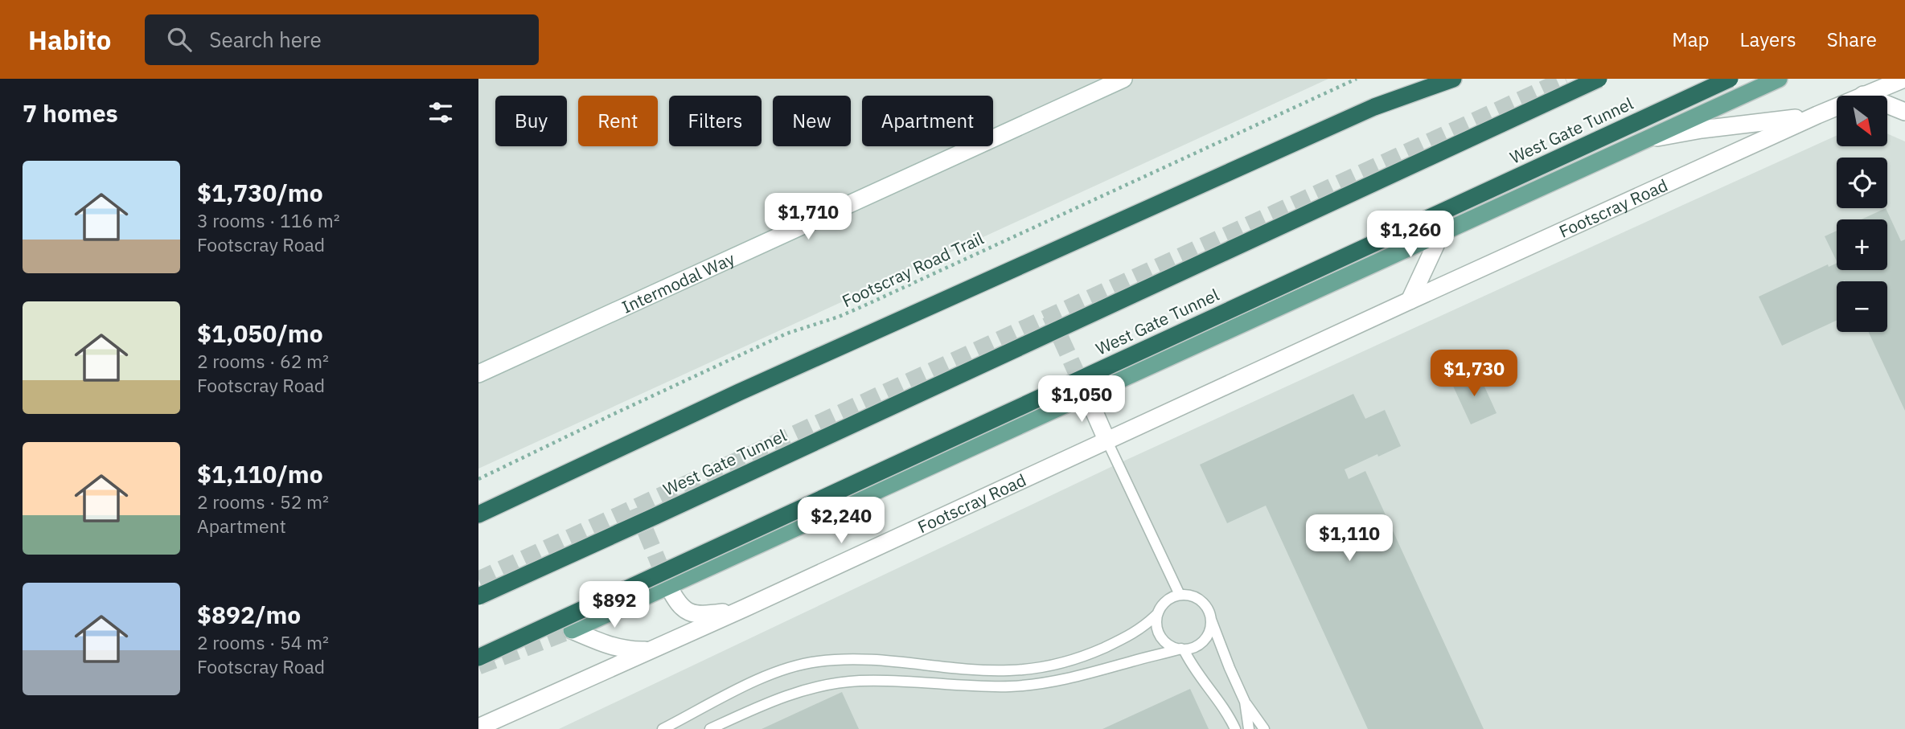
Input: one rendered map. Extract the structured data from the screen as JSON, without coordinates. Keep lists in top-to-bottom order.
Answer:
{
  "streets": {
    "highway": ["West Gate Tunnel"],
    "main road": ["Footscray Road"],
    "street": ["Intermodal Way"],
    "path": ["Footscray Road Trail"]
  },
  "north": "bottom right",
  "page": {
    "header": "Habito",
    "search": "Search here",
    "nav": ["Map", "Layers", "Share"],
    "heading": "7 homes",
    "map_buttons": ["+", "−"],
    "chip": [
      "Buy",
      "Rent",
      "Filters",
      "New",
      "Apartment"
    ],
    "list": [
      {
        "name": "$1,730/mo",
        "note": "3 rooms · 116 m² · Footscray Road"
      },
      {
        "name": "$1,050/mo",
        "note": "2 rooms · 62 m² · Footscray Road"
      },
      {
        "name": "$1,110/mo",
        "note": "2 rooms · 52 m² · Apartment"
      },
      {
        "name": "$892/mo",
        "note": "2 rooms · 54 m² · Footscray Road"
      }
    ],
    "price": [
      "$1,710",
      "$1,260",
      "$1,730",
      "$1,050",
      "$2,240",
      "$1,110",
      "$892"
    ]
  }
}
